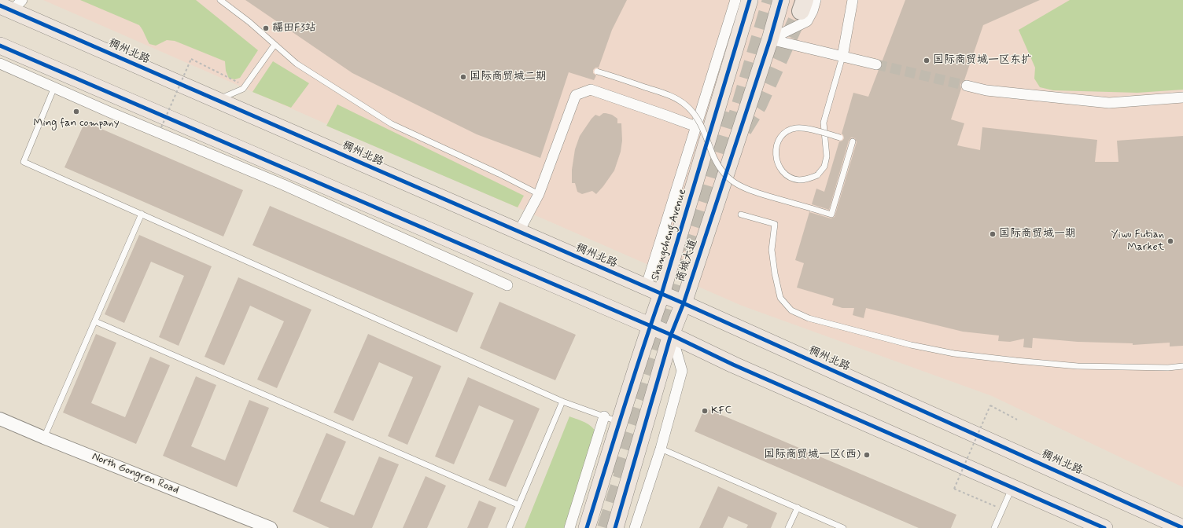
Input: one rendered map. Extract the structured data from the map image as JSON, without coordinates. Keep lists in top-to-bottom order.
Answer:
{
  "streets": {
    "main road": ["稠州北路", "Shangcheng Avenue", "商城大道"],
    "street": ["North Gongren Road"]
  },
  "crossings": [
    ["稠州北路", "Shangcheng Avenue"],
    ["稠州北路", "商城大道"]
  ],
  "places": [
    "福田F3站",
    "国际商贸城一区东扩",
    "国际商贸城二期",
    "Ming fan company",
    "国际商贸城一期",
    "Yiwu Futian Market",
    "KFC",
    "国际商贸城一区(西)"
  ]
}
